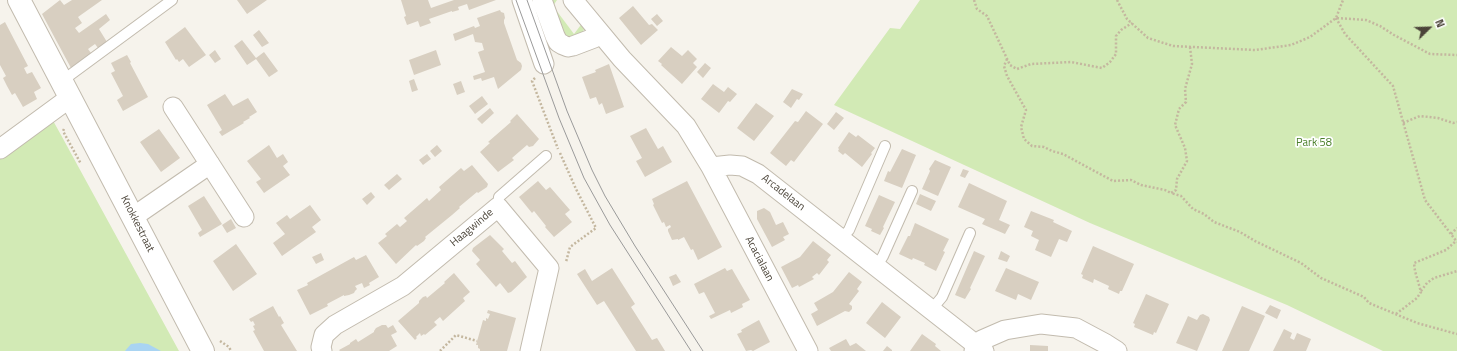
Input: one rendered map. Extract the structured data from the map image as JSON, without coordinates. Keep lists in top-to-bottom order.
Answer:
{
  "streets": {
    "street": [
      "Arcadelaan",
      "Knokkestraat",
      "Haagwinde",
      "Acacialaan"
    ]
  },
  "crossings": [
    ["Arcadelaan", "Acacialaan"]
  ],
  "parks": ["Park 58"],
  "north": "top right"
}
